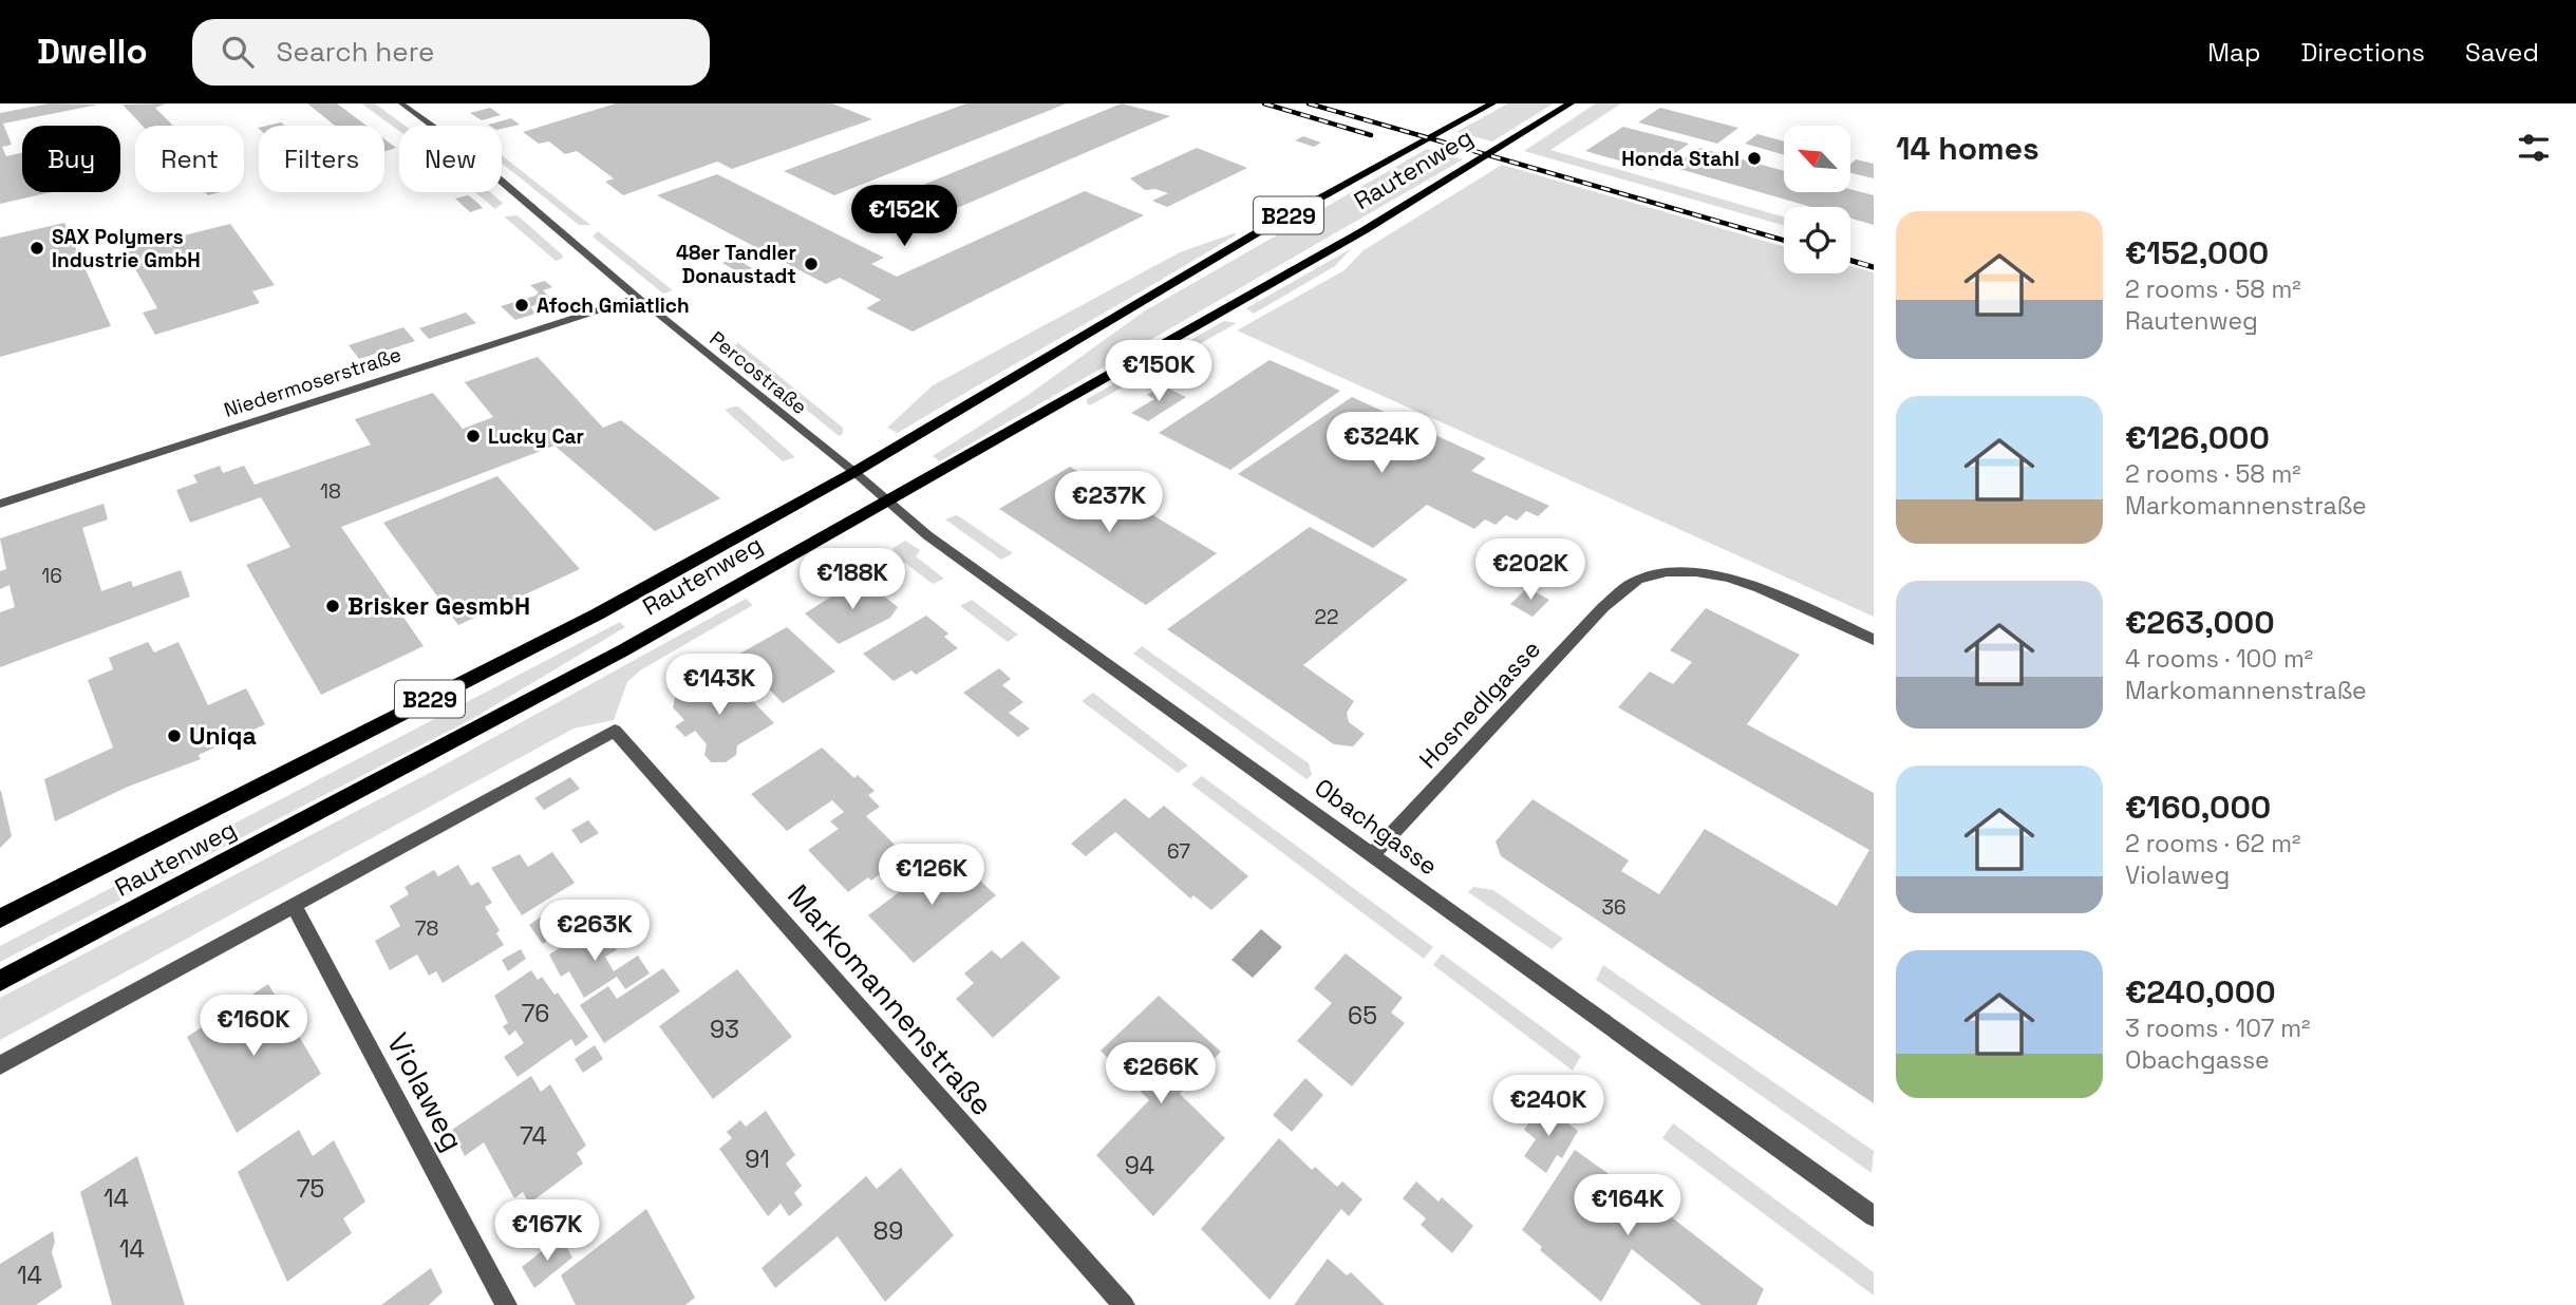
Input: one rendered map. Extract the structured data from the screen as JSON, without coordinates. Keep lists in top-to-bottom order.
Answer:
{
  "streets": {
    "main road": ["Rautenweg", "B229"],
    "street": [
      "Percostraße",
      "Niedermoserstraße",
      "Hosnedlgasse",
      "Obachgasse",
      "Markomannenstraße",
      "Violaweg"
    ]
  },
  "crossings": [
    ["Rautenweg", "Percostraße"],
    ["Rautenweg", "Obachgasse"],
    ["Percostraße", "Niedermoserstraße"],
    ["Percostraße", "Obachgasse"],
    ["Hosnedlgasse", "Obachgasse"],
    ["Markomannenstraße", "Violaweg"]
  ],
  "places": [
    "Honda Stahl",
    "SAX Polymers Industrie GmbH",
    "48er Tandler Donaustadt",
    "Afoch Gmiatlich",
    "Lucky Car",
    "Brisker GesmbH",
    "Uniqa"
  ],
  "house_numbers": [
    "18",
    "16",
    "22",
    "67",
    "36",
    "78",
    "76",
    "65",
    "93",
    "74",
    "91",
    "94",
    "75",
    "14",
    "89",
    "14",
    "14"
  ],
  "north": "top left",
  "page": {
    "header": "Dwello",
    "search": "Search here",
    "nav": ["Map", "Directions", "Saved"],
    "heading": "14 homes",
    "chip": [
      "Buy",
      "Rent",
      "Filters",
      "New"
    ],
    "price": [
      "€152K",
      "€150K",
      "€324K",
      "€237K",
      "€202K",
      "€188K",
      "€143K",
      "€126K",
      "€263K",
      "€160K",
      "€266K",
      "€240K",
      "€164K",
      "€167K"
    ],
    "list": [
      {
        "name": "€152,000",
        "note": "2 rooms · 58 m² · Rautenweg"
      },
      {
        "name": "€126,000",
        "note": "2 rooms · 58 m² · Markomannenstraße"
      },
      {
        "name": "€263,000",
        "note": "4 rooms · 100 m² · Markomannenstraße"
      },
      {
        "name": "€160,000",
        "note": "2 rooms · 62 m² · Violaweg"
      },
      {
        "name": "€240,000",
        "note": "3 rooms · 107 m² · Obachgasse"
      }
    ]
  }
}
